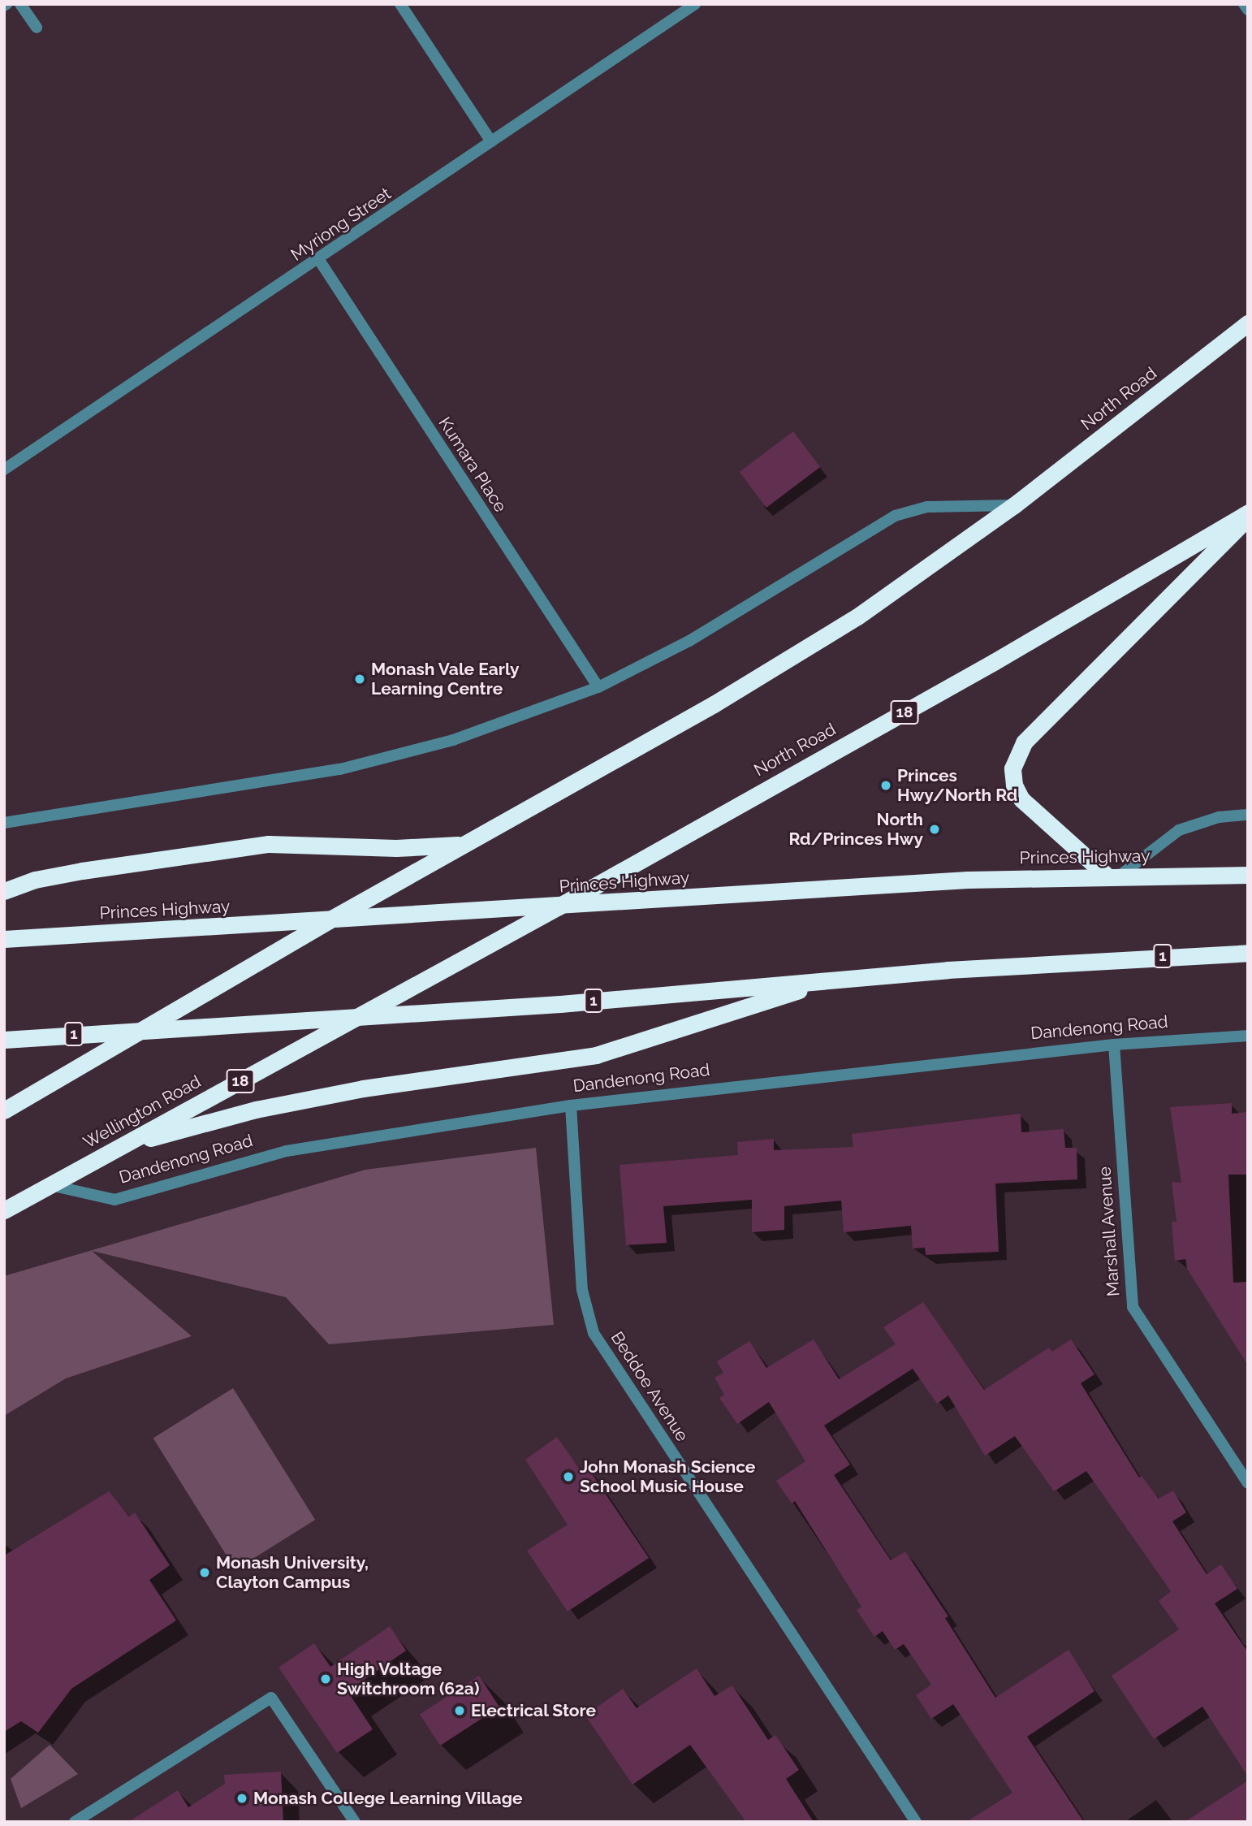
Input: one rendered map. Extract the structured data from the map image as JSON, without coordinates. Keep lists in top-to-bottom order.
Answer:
{
  "streets": {
    "highway": [
      "North Road",
      "18",
      "Princes Highway",
      "1",
      "Wellington Road"
    ],
    "street": [
      "Myriong Street",
      "Kumara Place",
      "Dandenong Road",
      "Marshall Avenue",
      "Beddoe Avenue"
    ]
  },
  "crossings": [
    ["Myriong Street", "Kumara Place"],
    ["North Road", "Princes Highway"],
    ["North Road", "1"],
    ["North Road", "Wellington Road"],
    ["1", "Wellington Road"],
    ["Dandenong Road", "Wellington Road"],
    ["Dandenong Road", "Marshall Avenue"],
    ["Dandenong Road", "Beddoe Avenue"]
  ],
  "places": [
    "Monash Vale Early Learning Centre",
    "Princes Hwy/North Rd",
    "North Rd/Princes Hwy",
    "John Monash Science School Music House",
    "Monash University, Clayton Campus",
    "High Voltage Switchroom (62a)",
    "Electrical Store",
    "Monash College Learning Village"
  ]
}
